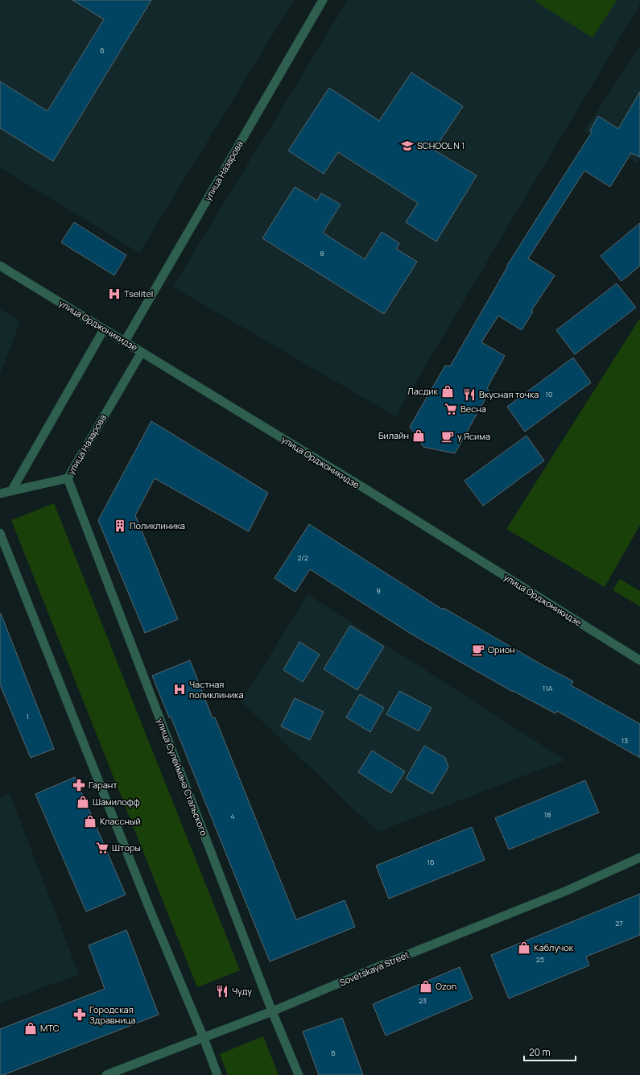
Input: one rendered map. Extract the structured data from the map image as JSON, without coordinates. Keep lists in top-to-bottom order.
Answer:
{
  "streets": {
    "street": [
      "улица Назарова",
      "улица Орджоникидзе",
      "улица Сулеймана Стальского",
      "Sovetskaya Street"
    ]
  },
  "crossings": [
    ["улица Назарова", "улица Орджоникидзе"],
    ["улица Назарова", "улица Сулеймана Стальского"],
    ["улица Сулеймана Стальского", "Sovetskaya Street"]
  ],
  "places": {
    "school or university": ["SCHOOL N 1"],
    "hospital": ["Tselitel", "Частная поликлиника"],
    "shop": [
      "Ласдик",
      "Билайн",
      "Шамилофф",
      "Классный",
      "Каблучок",
      "Ozon",
      "МТС"
    ],
    "restaurant": ["Вкусная точка", "Чуду"],
    "supermarket": ["Весна", "Шторы"],
    "cafe": ["у Ясима", "Орион"],
    "building": ["Поликлиника"],
    "pharmacy": ["Гарант", "Городская Здравница"]
  },
  "house_numbers": [
    "6",
    "8",
    "10",
    "2/2",
    "9",
    "11А",
    "1",
    "13",
    "18",
    "4",
    "16",
    "27",
    "25",
    "23",
    "6"
  ],
  "scale_bar": "20 m"
}
